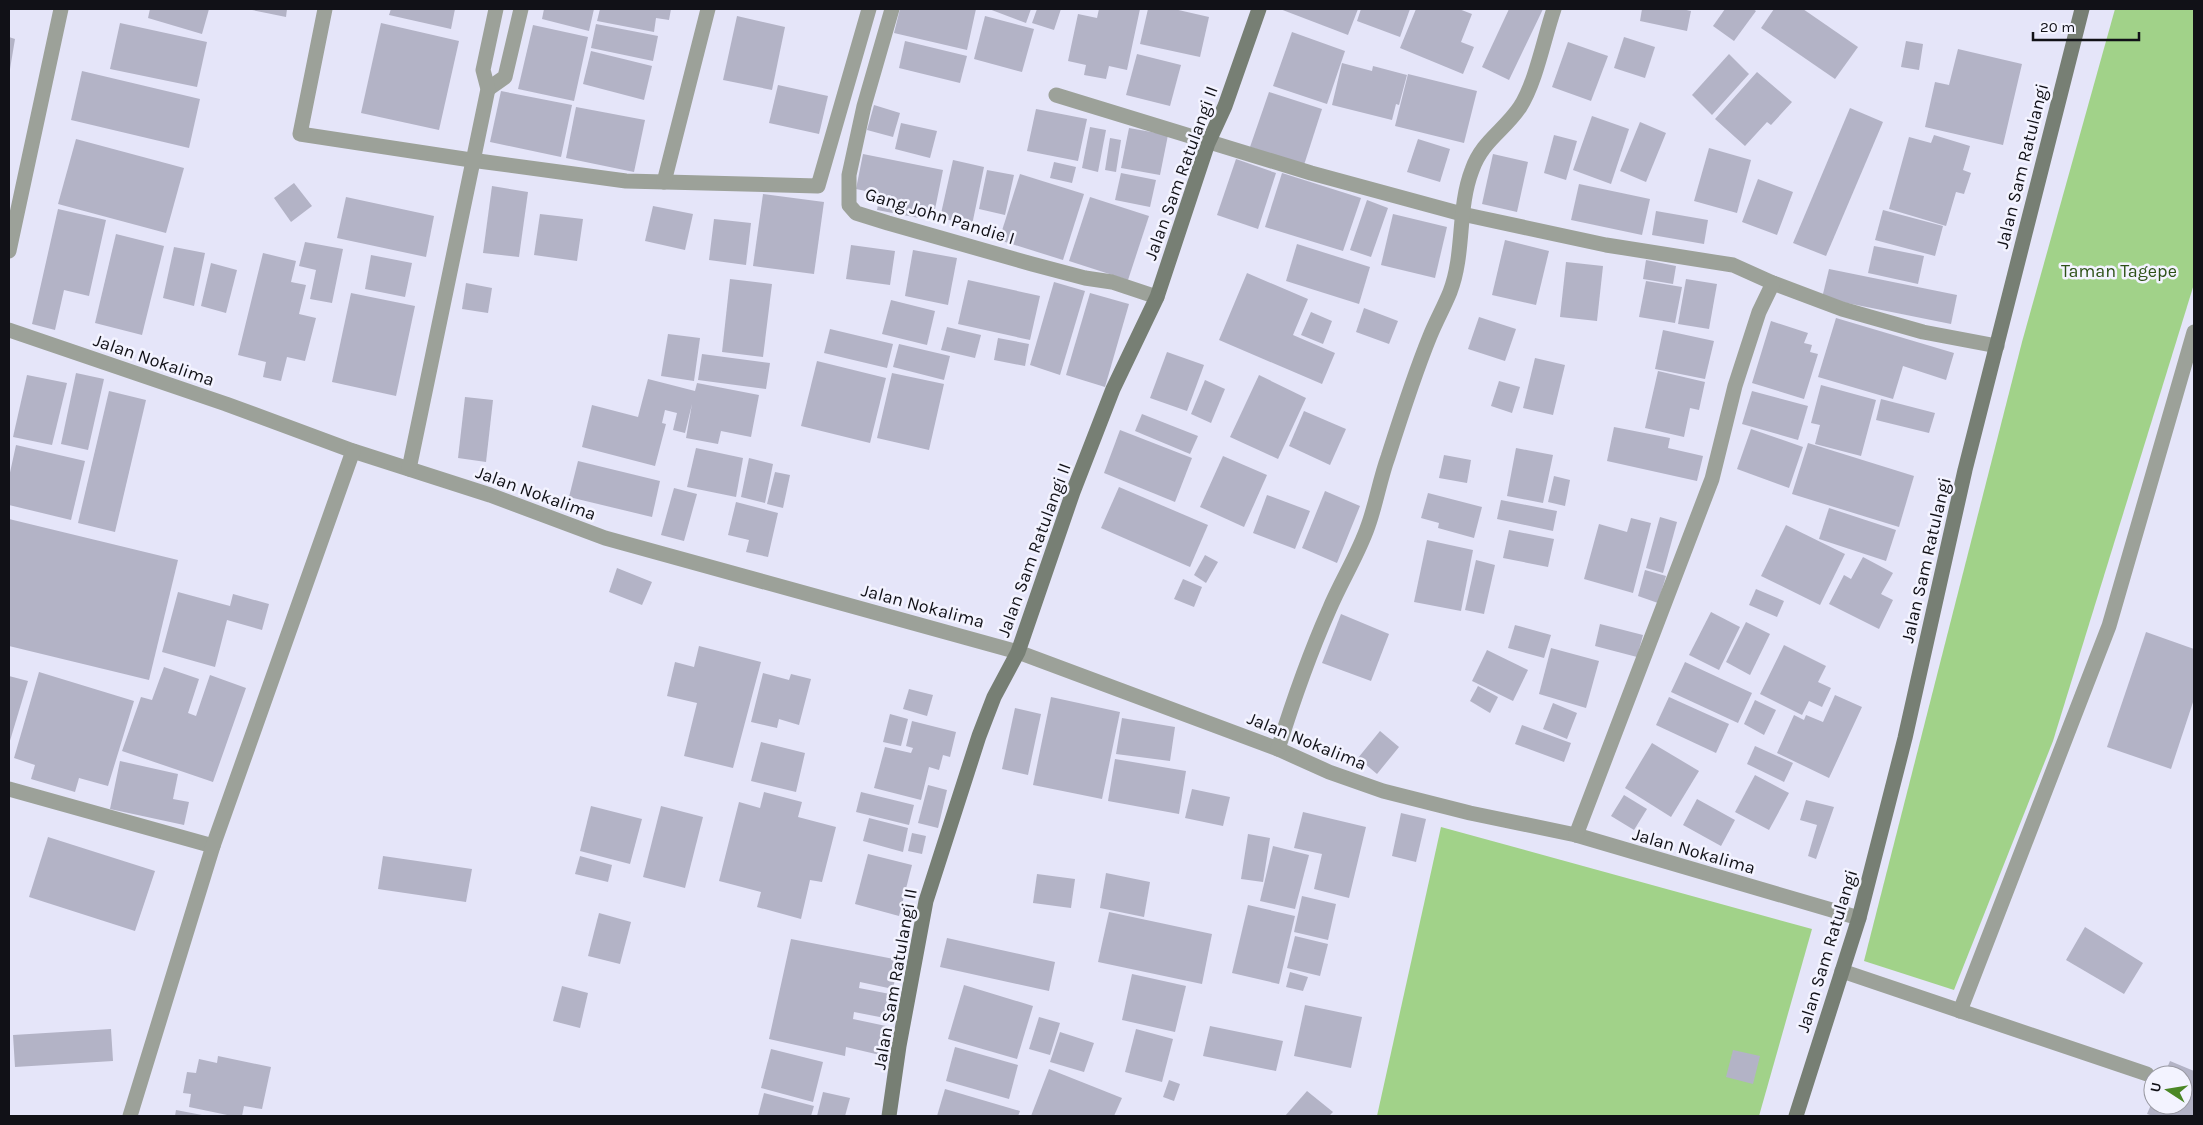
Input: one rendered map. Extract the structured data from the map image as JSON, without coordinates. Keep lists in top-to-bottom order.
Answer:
{
  "streets": {
    "street": [
      "Jalan Sam Ratulangi",
      "Jalan Sam Ratulangi II",
      "Gang John Pandie I",
      "Jalan Nokalima"
    ]
  },
  "crossings": [
    ["Jalan Sam Ratulangi", "Jalan Nokalima"],
    ["Jalan Sam Ratulangi II", "Gang John Pandie I"],
    ["Jalan Sam Ratulangi II", "Jalan Nokalima"]
  ],
  "parks": ["Taman Tagepe"],
  "scale_bar": "20 m",
  "north": "left"
}
